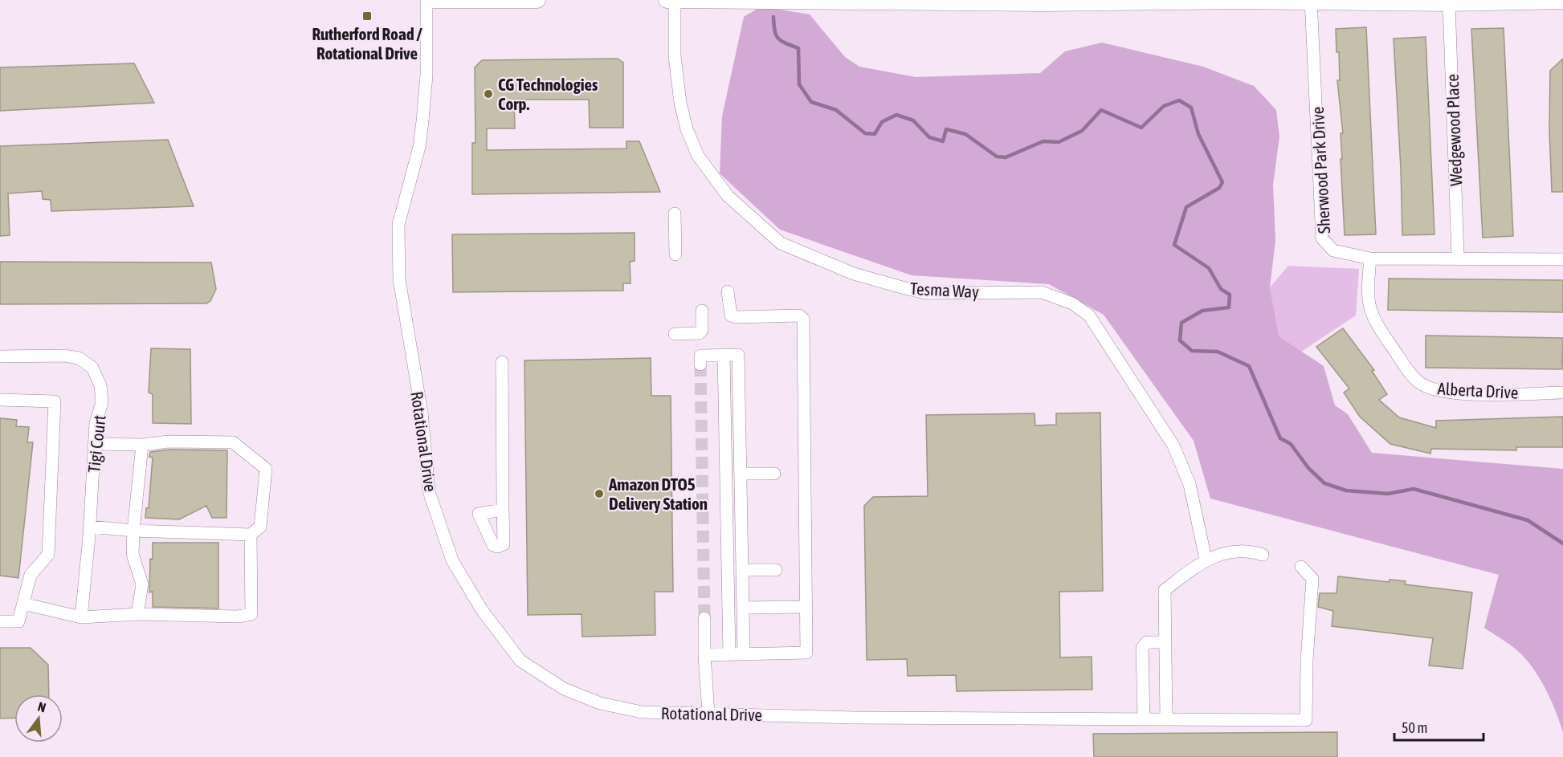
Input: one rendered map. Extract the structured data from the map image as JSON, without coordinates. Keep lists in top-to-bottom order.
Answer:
{
  "streets": {
    "street": [
      "Wedgewood Place",
      "Sherwood Park Drive",
      "Tesma Way",
      "Alberta Drive",
      "Rotational Drive",
      "Tigi Court"
    ]
  },
  "crossings": [
    ["Wedgewood Place", "Sherwood Park Drive"],
    ["Sherwood Park Drive", "Alberta Drive"]
  ],
  "places": {
    "transit": ["Rutherford Road / Rotational Drive"],
    "other": ["CG Technologies Corp.", "Amazon DTO5 Delivery Station"]
  },
  "scale_bar": "50 m",
  "north": "top"
}
